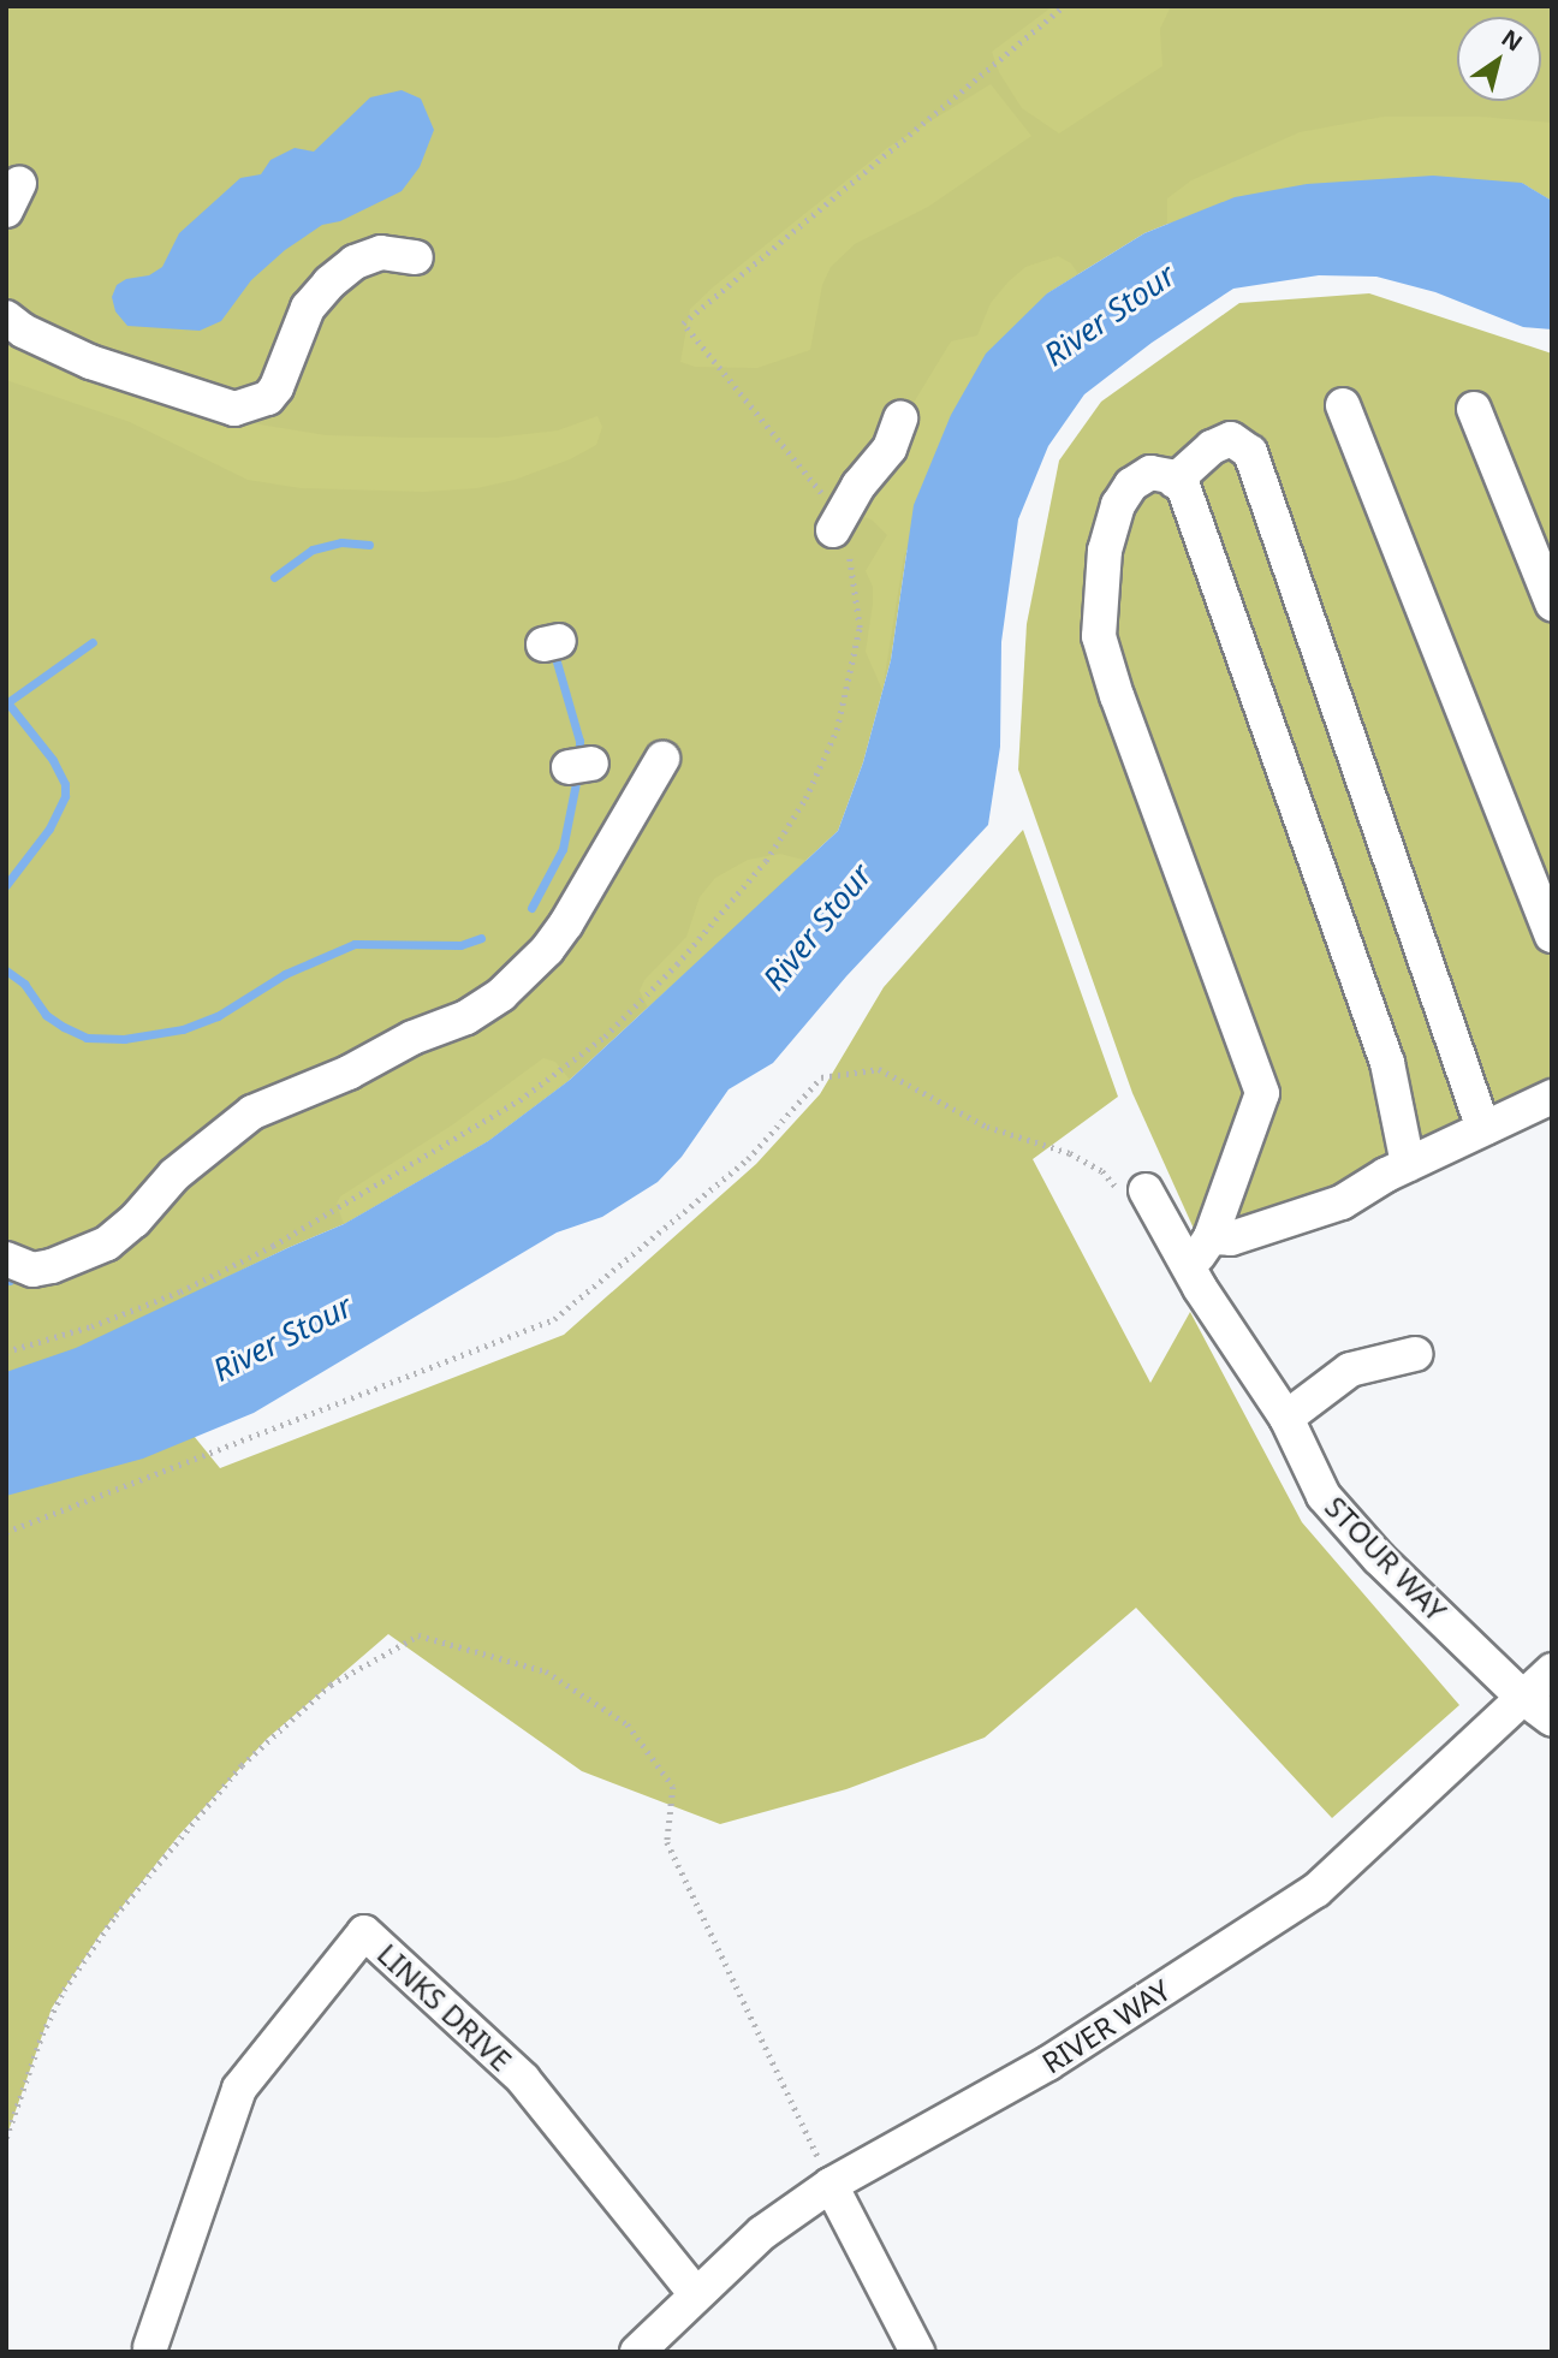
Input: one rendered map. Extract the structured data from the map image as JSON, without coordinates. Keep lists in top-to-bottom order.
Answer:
{
  "streets": {
    "street": ["STOUR WAY", "LINKS DRIVE", "RIVER WAY"]
  },
  "crossings": [
    ["STOUR WAY", "RIVER WAY"],
    ["LINKS DRIVE", "RIVER WAY"]
  ],
  "water": ["River Stour"],
  "north": "top right"
}
